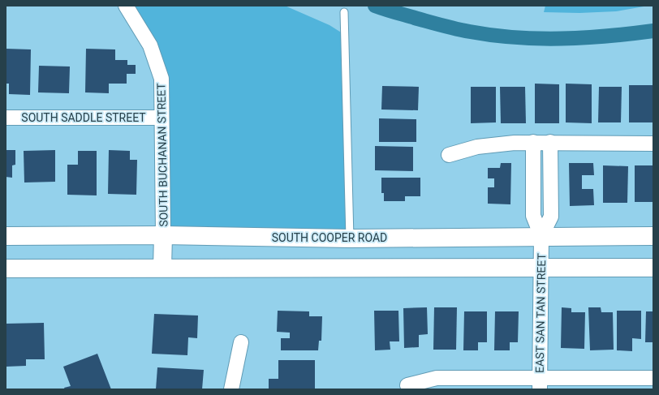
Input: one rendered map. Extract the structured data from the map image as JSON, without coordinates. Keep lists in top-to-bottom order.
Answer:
{
  "streets": {
    "main road": ["SOUTH COOPER ROAD"],
    "street": ["SOUTH SADDLE STREET", "SOUTH BUCHANAN STREET", "EAST SAN TAN STREET"]
  },
  "crossings": [
    ["SOUTH SADDLE STREET", "SOUTH BUCHANAN STREET"],
    ["SOUTH BUCHANAN STREET", "SOUTH COOPER ROAD"],
    ["SOUTH COOPER ROAD", "EAST SAN TAN STREET"]
  ]
}
